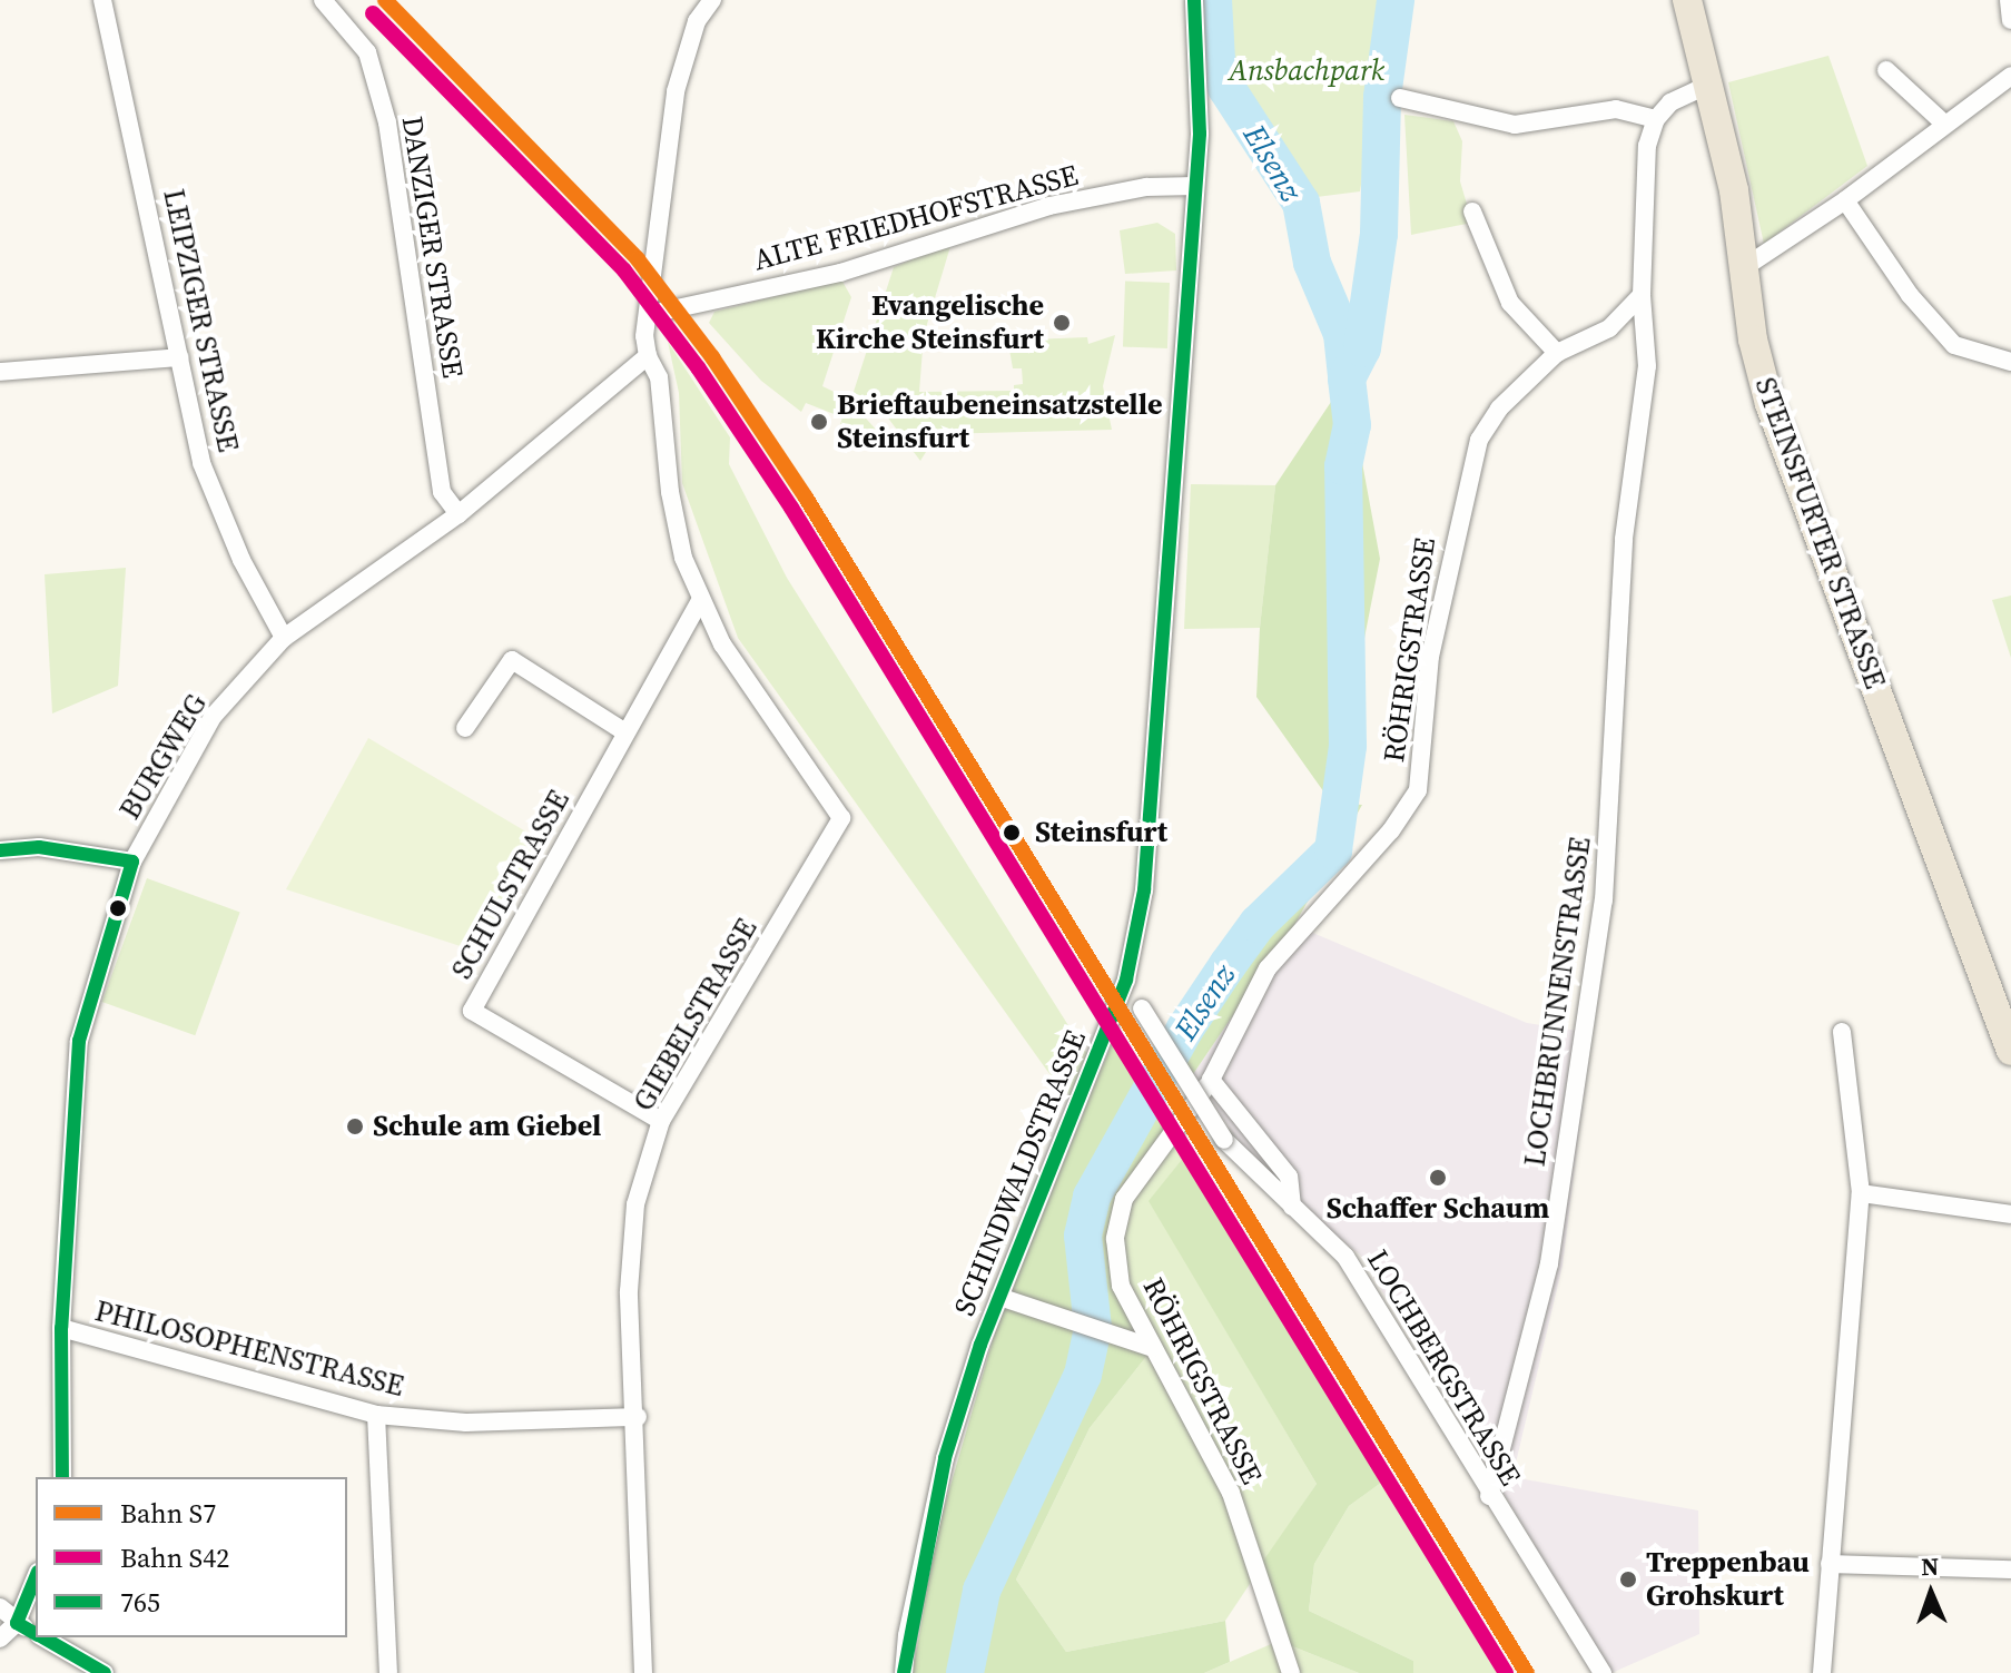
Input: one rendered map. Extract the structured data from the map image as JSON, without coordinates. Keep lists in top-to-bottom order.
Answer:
{
  "streets": {
    "main road": ["STEINSFURTER STRASSE"],
    "street": [
      "ALTE FRIEDHOFSTRASSE",
      "DANZIGER STRASSE",
      "LEIPZIGER STRASSE",
      "RÖHRIGSTRASSE",
      "BURGWEG",
      "SCHULSTRASSE",
      "LOCHBRUNNENSTRASSE",
      "GIEBELSTRASSE",
      "SCHINDWALDSTRASSE",
      "PHILOSOPHENSTRASSE",
      "LOCHBERGSTRASSE"
    ]
  },
  "crossings": [
    ["ALTE FRIEDHOFSTRASSE", "SCHINDWALDSTRASSE"],
    ["DANZIGER STRASSE", "BURGWEG"],
    ["LEIPZIGER STRASSE", "BURGWEG"],
    ["RÖHRIGSTRASSE", "LOCHBRUNNENSTRASSE"],
    ["BURGWEG", "PHILOSOPHENSTRASSE"],
    ["SCHULSTRASSE", "GIEBELSTRASSE"],
    ["LOCHBRUNNENSTRASSE", "LOCHBERGSTRASSE"],
    ["GIEBELSTRASSE", "PHILOSOPHENSTRASSE"],
    ["SCHINDWALDSTRASSE", "LOCHBERGSTRASSE"]
  ],
  "water": ["Elsenz"],
  "parks": ["Ansbachpark"],
  "places": [
    "Evangelische Kirche Steinsfurt",
    "Brieftaubeneinsatzstelle Steinsfurt",
    "Steinsfurt",
    "Schule am Giebel",
    "Schaffer Schaum",
    "Treppenbau Grohskurt"
  ],
  "lines": ["rail line S7", "transit line 765", "rail line S42"],
  "legend": ["Bahn S7", "Bahn S42", "765"],
  "north": "top"
}
